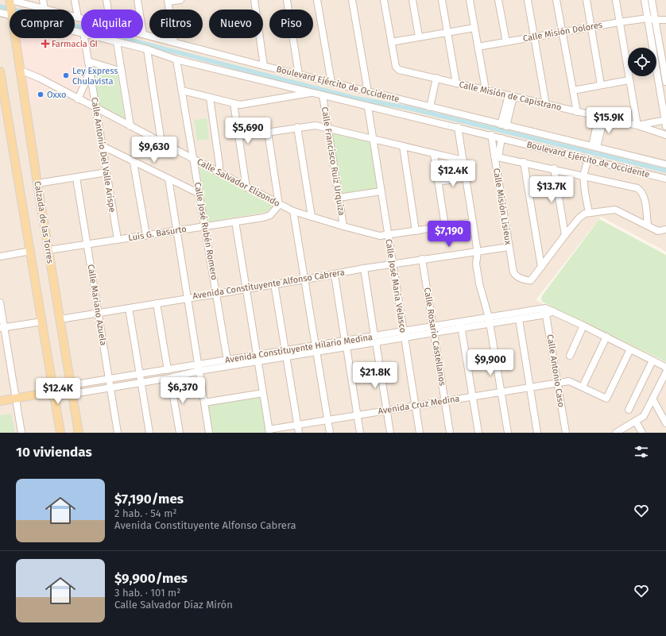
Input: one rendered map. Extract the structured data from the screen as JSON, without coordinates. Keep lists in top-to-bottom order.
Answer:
{
  "streets": {
    "main road": ["Calzada de las Torres", "Avenida Constituyente Hilario Medina"],
    "street": [
      "Calle Misión Dolores",
      "Boulevard Ejército de Occidente",
      "Calle Misión de Capistrano",
      "Calle Antonio Del Valle Arispe",
      "Calle Francisco Ruiz Urquiza",
      "Calle Salvador Elizondo",
      "Calle Misión Lisieux",
      "Calle José Rubén Romero",
      "Luis G. Basurto",
      "Avenida Constituyente Alfonso Cabrera",
      "Calle José María Velasco",
      "Calle Mariano Azuela",
      "Calle Rosario Castellanos",
      "Calle Antonio Caso",
      "Avenida Cruz Medina"
    ]
  },
  "crossings": [
    ["Boulevard Ejército de Occidente", "Calle Francisco Ruiz Urquiza"],
    ["Boulevard Ejército de Occidente", "Calle Misión Lisieux"],
    ["Boulevard Ejército de Occidente", "Calzada de las Torres"],
    ["Boulevard Ejército de Occidente", "Calle José Rubén Romero"],
    ["Boulevard Ejército de Occidente", "Calle José María Velasco"],
    ["Calle Antonio Del Valle Arispe", "Calle Salvador Elizondo"],
    ["Calle Antonio Del Valle Arispe", "Luis G. Basurto"],
    ["Calle Francisco Ruiz Urquiza", "Calle Salvador Elizondo"],
    ["Calle Salvador Elizondo", "Calzada de las Torres"],
    ["Calle Salvador Elizondo", "Calle José Rubén Romero"],
    ["Calle Salvador Elizondo", "Luis G. Basurto"],
    ["Calle Salvador Elizondo", "Calle José María Velasco"],
    ["Calle Misión Lisieux", "Avenida Constituyente Alfonso Cabrera"],
    ["Calzada de las Torres", "Luis G. Basurto"],
    ["Calzada de las Torres", "Avenida Constituyente Alfonso Cabrera"],
    ["Calzada de las Torres", "Avenida Constituyente Hilario Medina"],
    ["Calle José Rubén Romero", "Luis G. Basurto"],
    ["Calle José Rubén Romero", "Avenida Constituyente Alfonso Cabrera"],
    ["Calle José Rubén Romero", "Avenida Constituyente Hilario Medina"],
    ["Luis G. Basurto", "Calle Mariano Azuela"],
    ["Avenida Constituyente Alfonso Cabrera", "Calle José María Velasco"],
    ["Avenida Constituyente Alfonso Cabrera", "Calle Mariano Azuela"],
    ["Avenida Constituyente Alfonso Cabrera", "Calle Rosario Castellanos"],
    ["Calle José María Velasco", "Avenida Constituyente Hilario Medina"],
    ["Calle José María Velasco", "Avenida Cruz Medina"],
    ["Calle Mariano Azuela", "Avenida Constituyente Hilario Medina"],
    ["Calle Rosario Castellanos", "Avenida Constituyente Hilario Medina"],
    ["Calle Rosario Castellanos", "Avenida Cruz Medina"],
    ["Avenida Constituyente Hilario Medina", "Calle Antonio Caso"],
    ["Calle Antonio Caso", "Avenida Cruz Medina"]
  ],
  "places": {
    "health": ["Farmacia GI"],
    "other": ["Ley Express Chulavista", "Oxxo"]
  },
  "page": {
    "chip": [
      "Comprar",
      "Alquilar",
      "Filtros",
      "Nuevo",
      "Piso"
    ],
    "price": [
      "$15.9K",
      "$5,690",
      "$9,630",
      "$12.4K",
      "$13.7K",
      "$7,190",
      "$9,900",
      "$21.8K",
      "$6,370",
      "$12.4K"
    ],
    "heading": "10 viviendas",
    "list": [
      {
        "name": "$7,190/mes",
        "note": "2 hab. · 54 m² · Avenida Constituyente Alfonso Cabrera"
      },
      {
        "name": "$9,900/mes",
        "note": "3 hab. · 101 m² · Calle Salvador Díaz Mirón"
      }
    ]
  }
}
